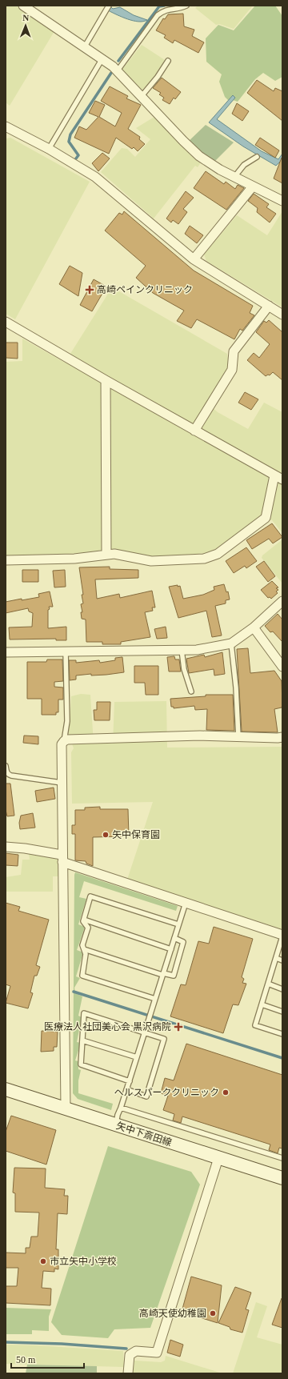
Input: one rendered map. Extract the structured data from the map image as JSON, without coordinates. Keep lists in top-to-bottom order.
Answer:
{
  "streets": {
    "street": ["矢中下斎田線"]
  },
  "places": {
    "health": ["高崎ペインクリニック", "医療法人社団美心会 黒沢病院"],
    "other": [
      "矢中保育園",
      "ヘルスパーククリニック",
      "市立矢中小学校",
      "高崎天使幼稚園"
    ]
  },
  "scale_bar": "50 m",
  "north": "top"
}
